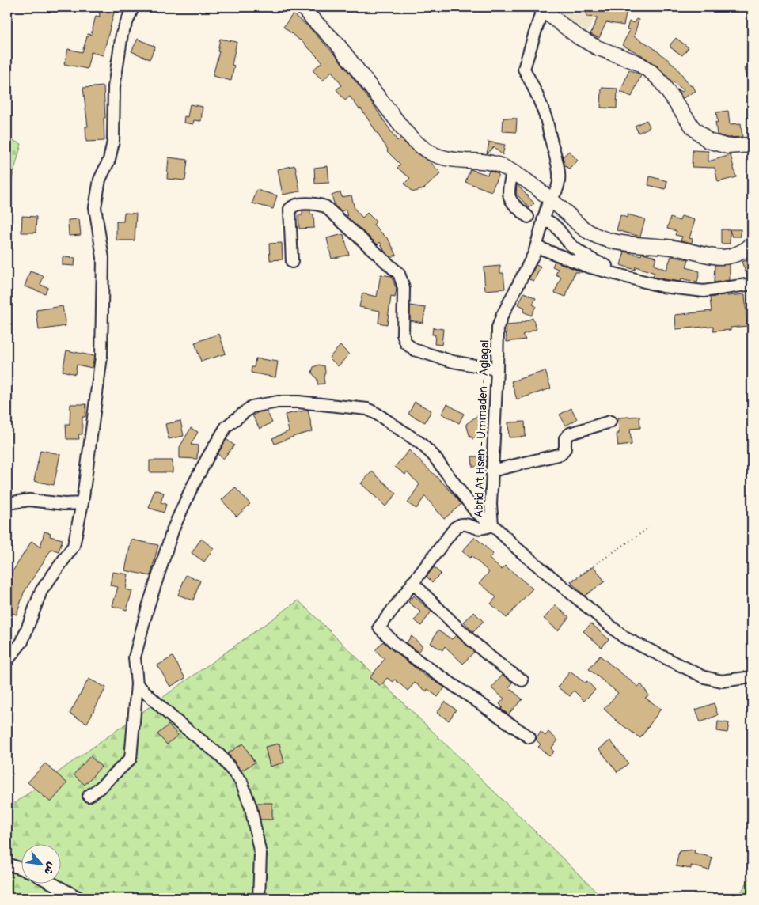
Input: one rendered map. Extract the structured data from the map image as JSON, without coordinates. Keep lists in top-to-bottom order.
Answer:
{
  "streets": {
    "street": ["Abrid At Ḥsen - Ummaden - Aglagal"]
  },
  "north": "bottom right"
}
